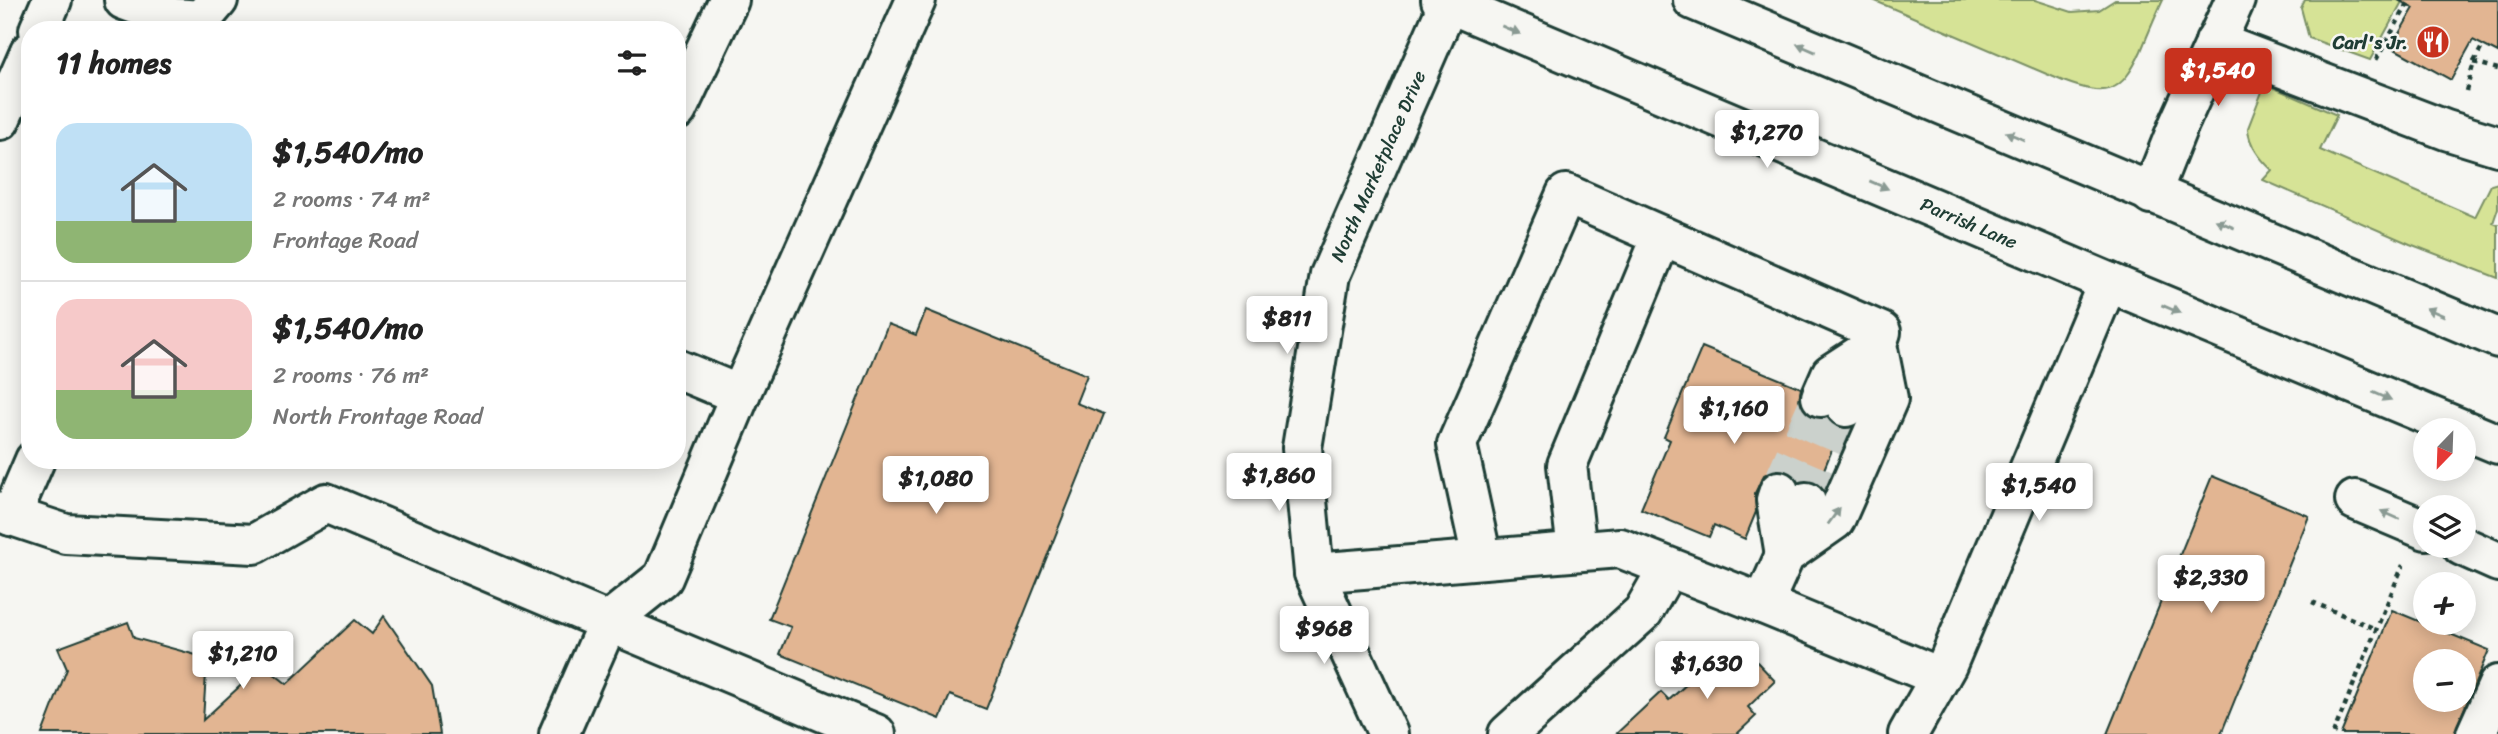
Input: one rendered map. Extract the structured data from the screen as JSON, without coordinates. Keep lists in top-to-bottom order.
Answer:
{
  "streets": {
    "main road": ["North Marketplace Drive", "Parrish Lane"]
  },
  "crossings": [
    ["North Marketplace Drive", "Parrish Lane"]
  ],
  "places": {
    "restaurant": ["Carl's Jr."]
  },
  "north": "bottom left",
  "page": {
    "heading": "11 homes",
    "price": [
      "$1,540",
      "$1,270",
      "$811",
      "$1,160",
      "$1,860",
      "$1,080",
      "$1,540",
      "$2,330",
      "$968",
      "$1,210",
      "$1,630"
    ],
    "list": [
      {
        "name": "$1,540/mo",
        "note": "2 rooms · 74 m² · Frontage Road"
      },
      {
        "name": "$1,540/mo",
        "note": "2 rooms · 76 m² · North Frontage Road"
      }
    ],
    "map_buttons": ["+", "−"]
  }
}
